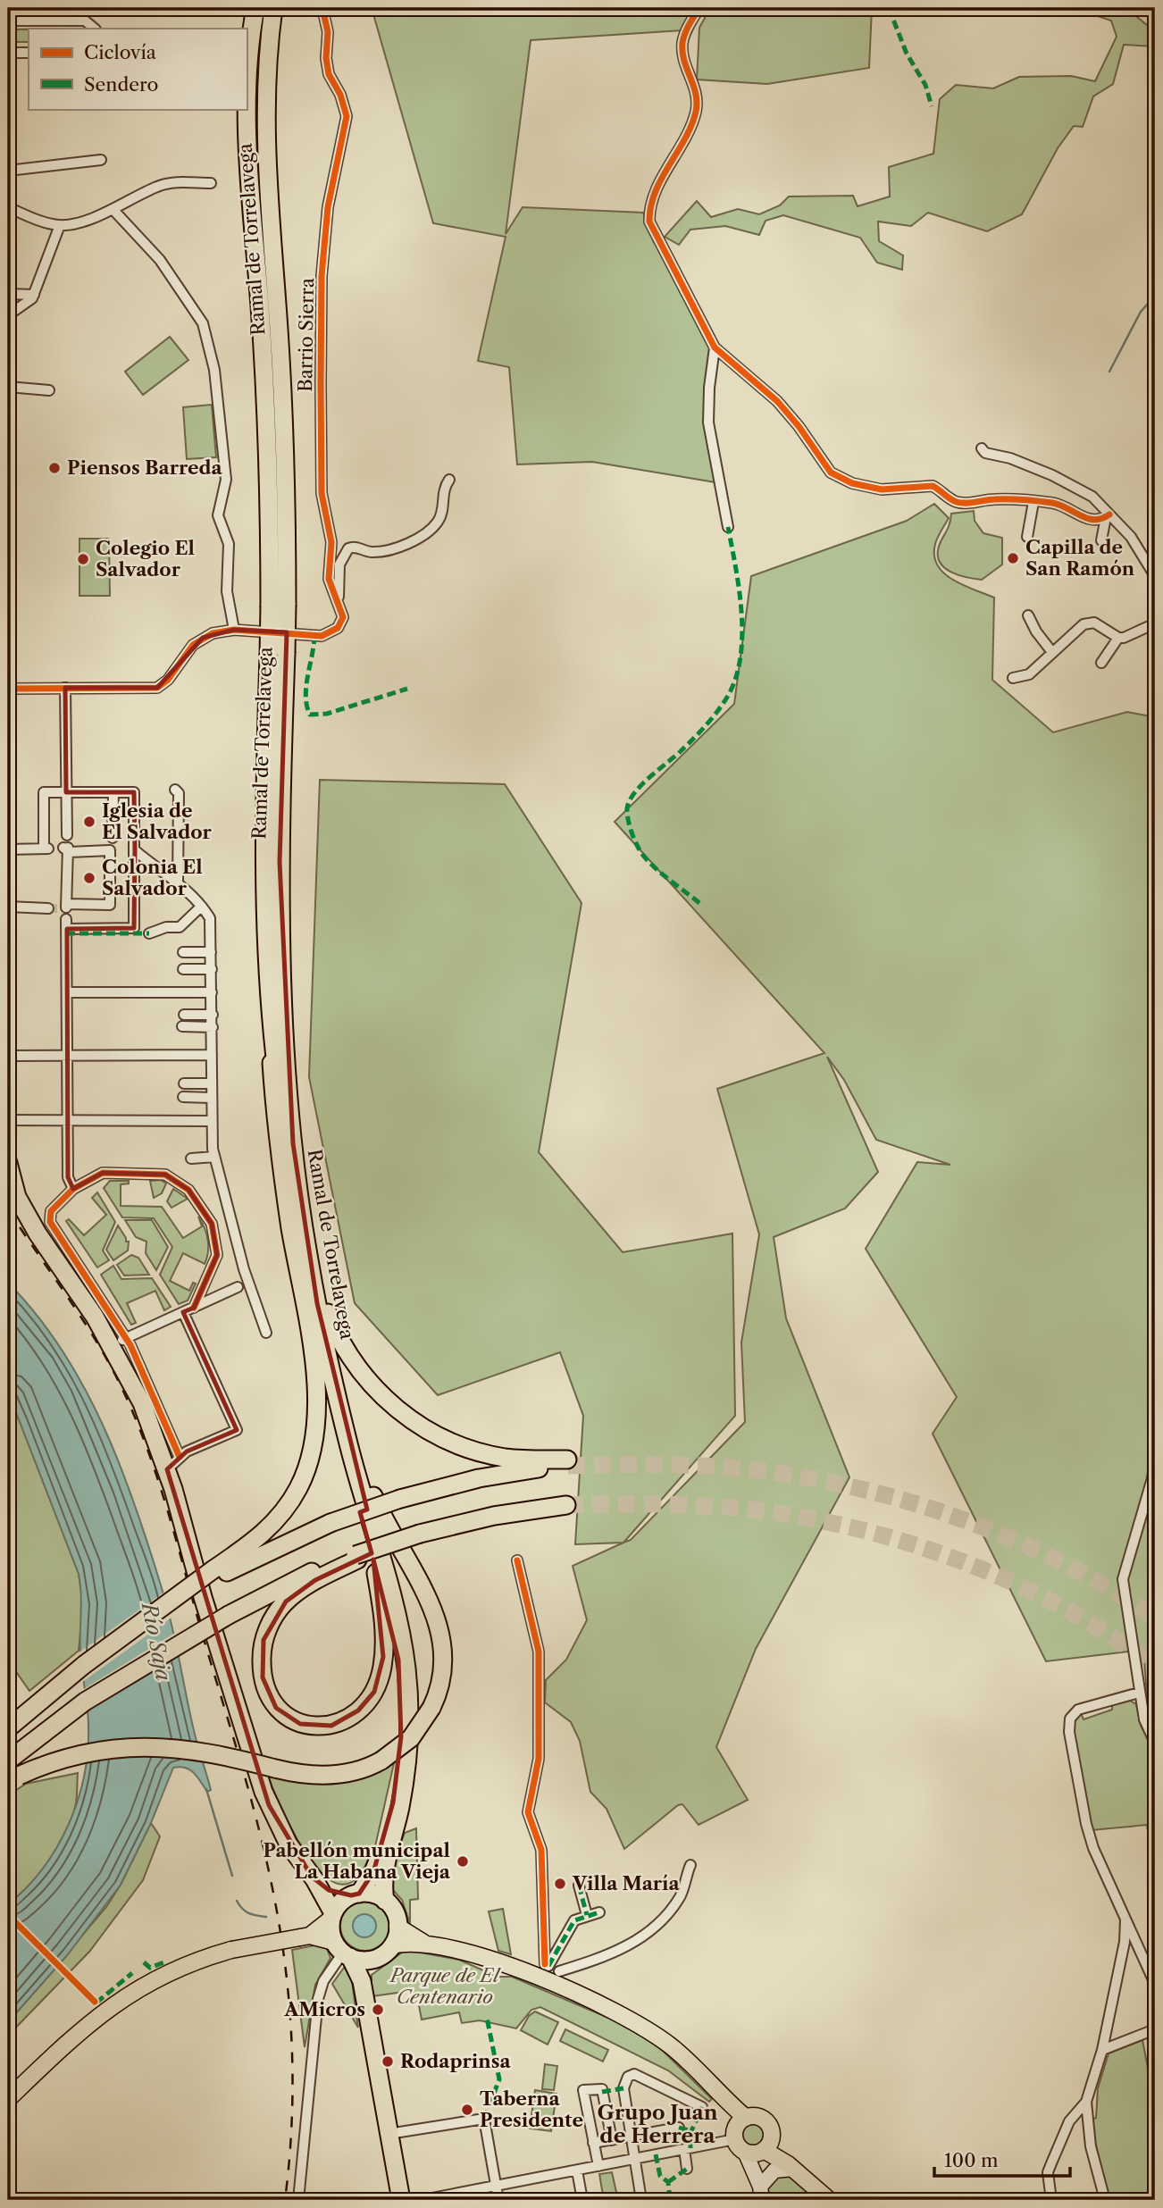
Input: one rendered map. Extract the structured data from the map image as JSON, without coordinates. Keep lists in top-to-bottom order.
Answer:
{
  "streets": {
    "highway": ["Ramal de Torrelavega"],
    "street": ["Barrio Sierra"]
  },
  "districts": ["Grupo Juan de Herrera"],
  "water": ["Río Saja"],
  "parks": ["Parque de El Centenario"],
  "places": [
    "Piensos Barreda",
    "Capilla de San Ramón",
    "Colegio El Salvador",
    "Iglesia de El Salvador",
    "Colonia El Salvador",
    "Pabellón municipal La Habana Vieja",
    "Villa María",
    "AMicros",
    "Rodaprinsa",
    "Taberna Presidente"
  ],
  "legend": ["Ciclovía", "Sendero"],
  "scale_bar": "100 m"
}
